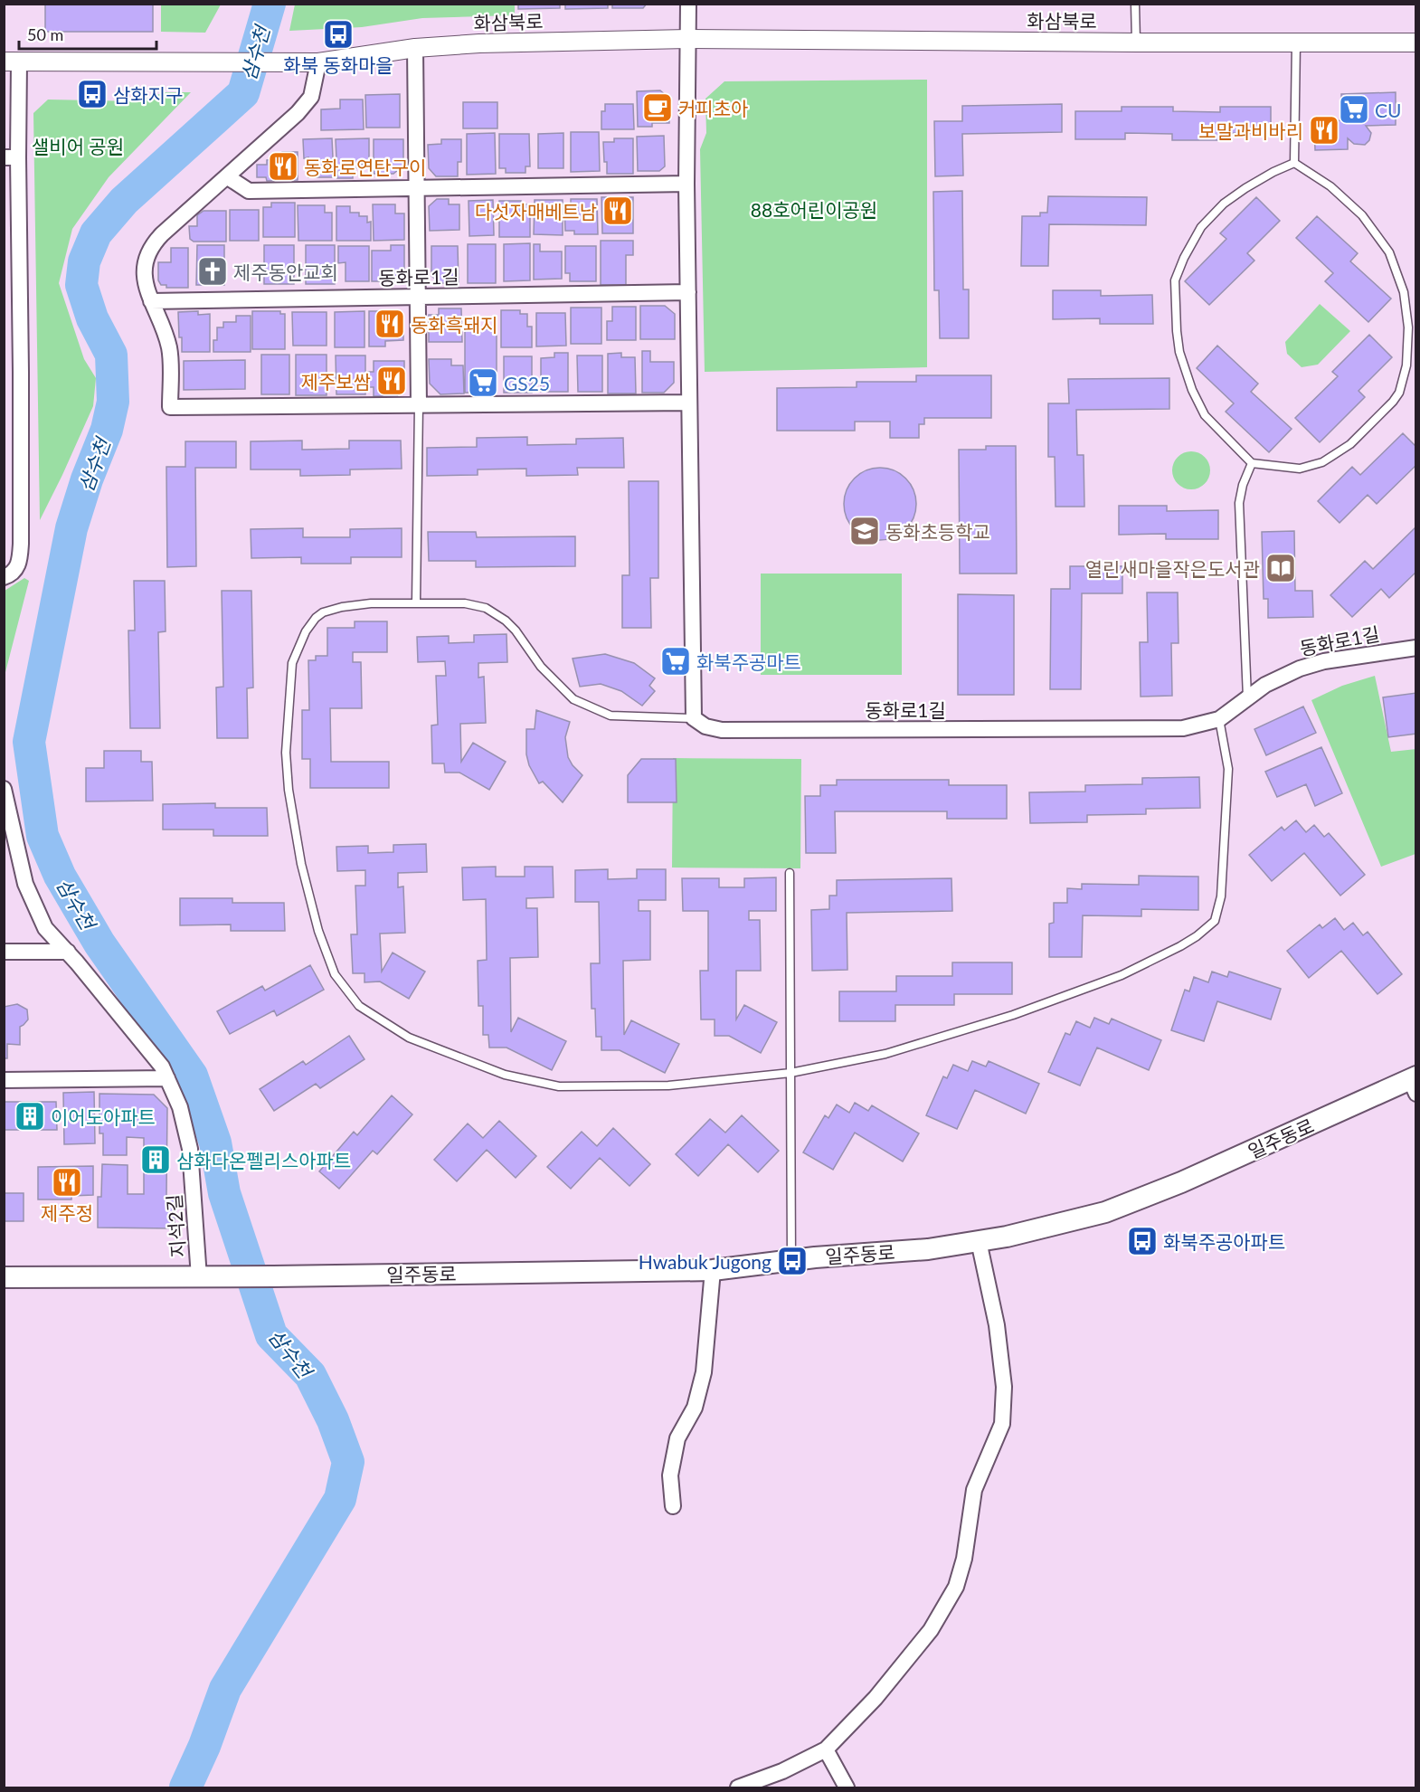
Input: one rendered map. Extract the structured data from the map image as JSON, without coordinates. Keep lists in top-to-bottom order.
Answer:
{
  "streets": {
    "main road": ["일주동로"],
    "street": ["화삼북로", "동화로1길", "지석2길"]
  },
  "crossings": [
    ["일주동로", "지석2길"]
  ],
  "water": ["삼수천"],
  "parks": ["샐비어 공원", "88호어린이공원"],
  "places": {
    "bus stop": [
      "화북 동화마을",
      "삼화지구",
      "화북주공아파트",
      "Hwabuk Jugong"
    ],
    "cafe": ["커피초아"],
    "supermarket": ["CU", "GS25", "화북주공마트"],
    "restaurant": [
      "보말과비바리",
      "동화로연탄구이",
      "다섯자매베트남",
      "동화흑돼지",
      "제주보쌈",
      "제주정"
    ],
    "church": ["제주동안교회"],
    "school or university": ["동화초등학교"],
    "library": ["열린새마을작은도서관"],
    "building": ["이어도아파트", "삼화다온펠리스아파트"]
  },
  "scale_bar": "50 m"
}
